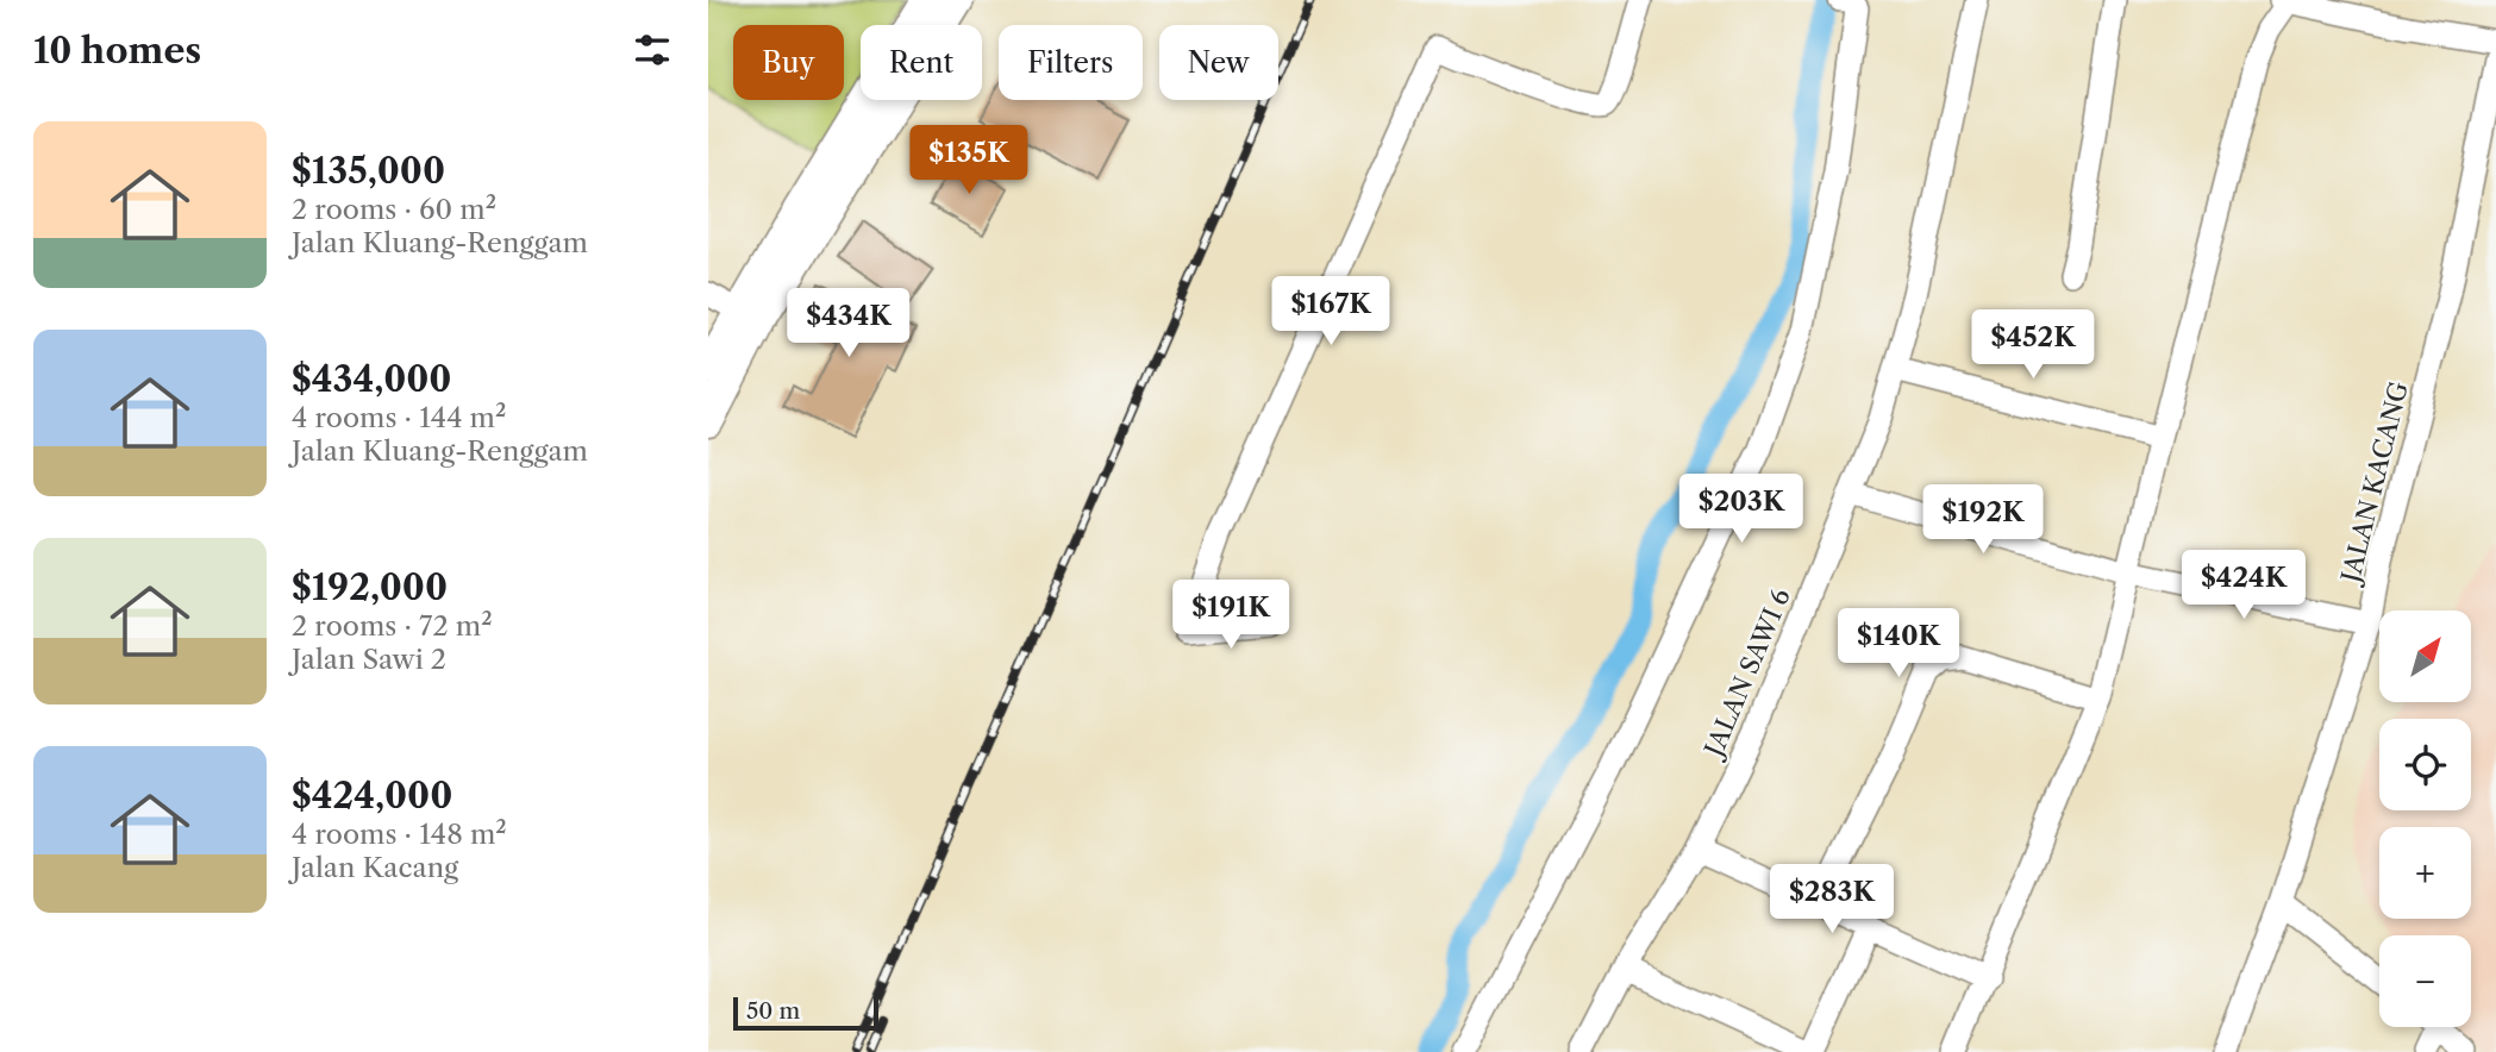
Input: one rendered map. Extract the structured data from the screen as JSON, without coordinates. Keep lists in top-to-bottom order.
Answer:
{
  "streets": {
    "street": ["JALAN KACANG", "JALAN SAWI 6"]
  },
  "scale_bar": "50 m",
  "north": "top right",
  "page": {
    "heading": "10 homes",
    "chip": [
      "Buy",
      "Rent",
      "Filters",
      "New"
    ],
    "list": [
      {
        "name": "$135,000",
        "note": "2 rooms · 60 m² · Jalan Kluang-Renggam"
      },
      {
        "name": "$434,000",
        "note": "4 rooms · 144 m² · Jalan Kluang-Renggam"
      },
      {
        "name": "$192,000",
        "note": "2 rooms · 72 m² · Jalan Sawi 2"
      },
      {
        "name": "$424,000",
        "note": "4 rooms · 148 m² · Jalan Kacang"
      }
    ],
    "price": [
      "$135K",
      "$167K",
      "$434K",
      "$452K",
      "$203K",
      "$192K",
      "$424K",
      "$191K",
      "$140K",
      "$283K"
    ],
    "map_buttons": ["+", "−"],
    "scale": "50 m"
  }
}
